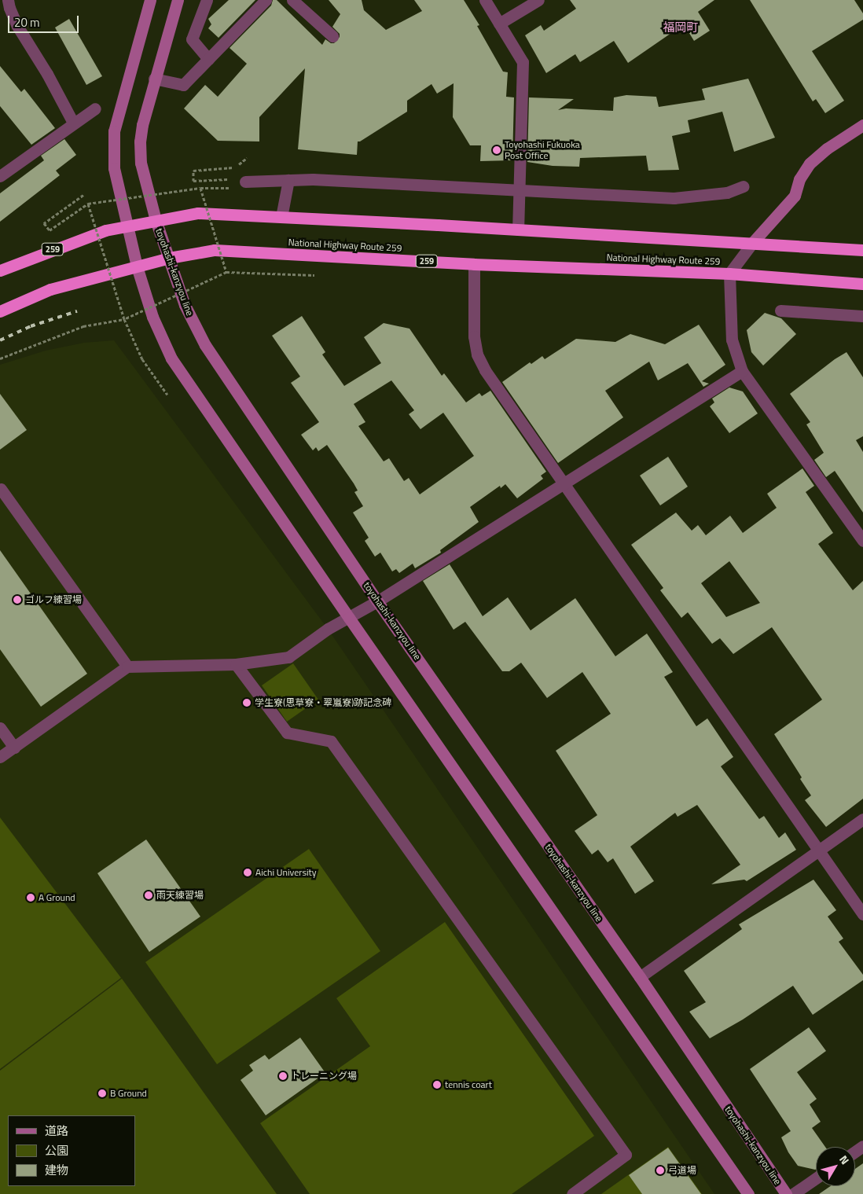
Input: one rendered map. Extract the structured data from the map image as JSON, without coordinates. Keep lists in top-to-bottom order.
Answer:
{
  "streets": {
    "highway": ["National Highway Route 259", "259"],
    "main road": ["toyohashi-kanzyou line"]
  },
  "crossings": [
    ["National Highway Route 259", "toyohashi-kanzyou line"],
    ["259", "toyohashi-kanzyou line"]
  ],
  "districts": ["福岡町"],
  "places": [
    "Toyohashi Fukuoka Post Office",
    "ゴルフ練習場",
    "学生寮(思草寮・翠嵐寮)跡記念碑",
    "Aichi University",
    "雨天練習場",
    "A Ground",
    "トレーニング場",
    "tennis coart",
    "B Ground",
    "弓道場"
  ],
  "legend": ["道路", "公園", "建物"],
  "scale_bar": "20 m",
  "north": "top right"
}
